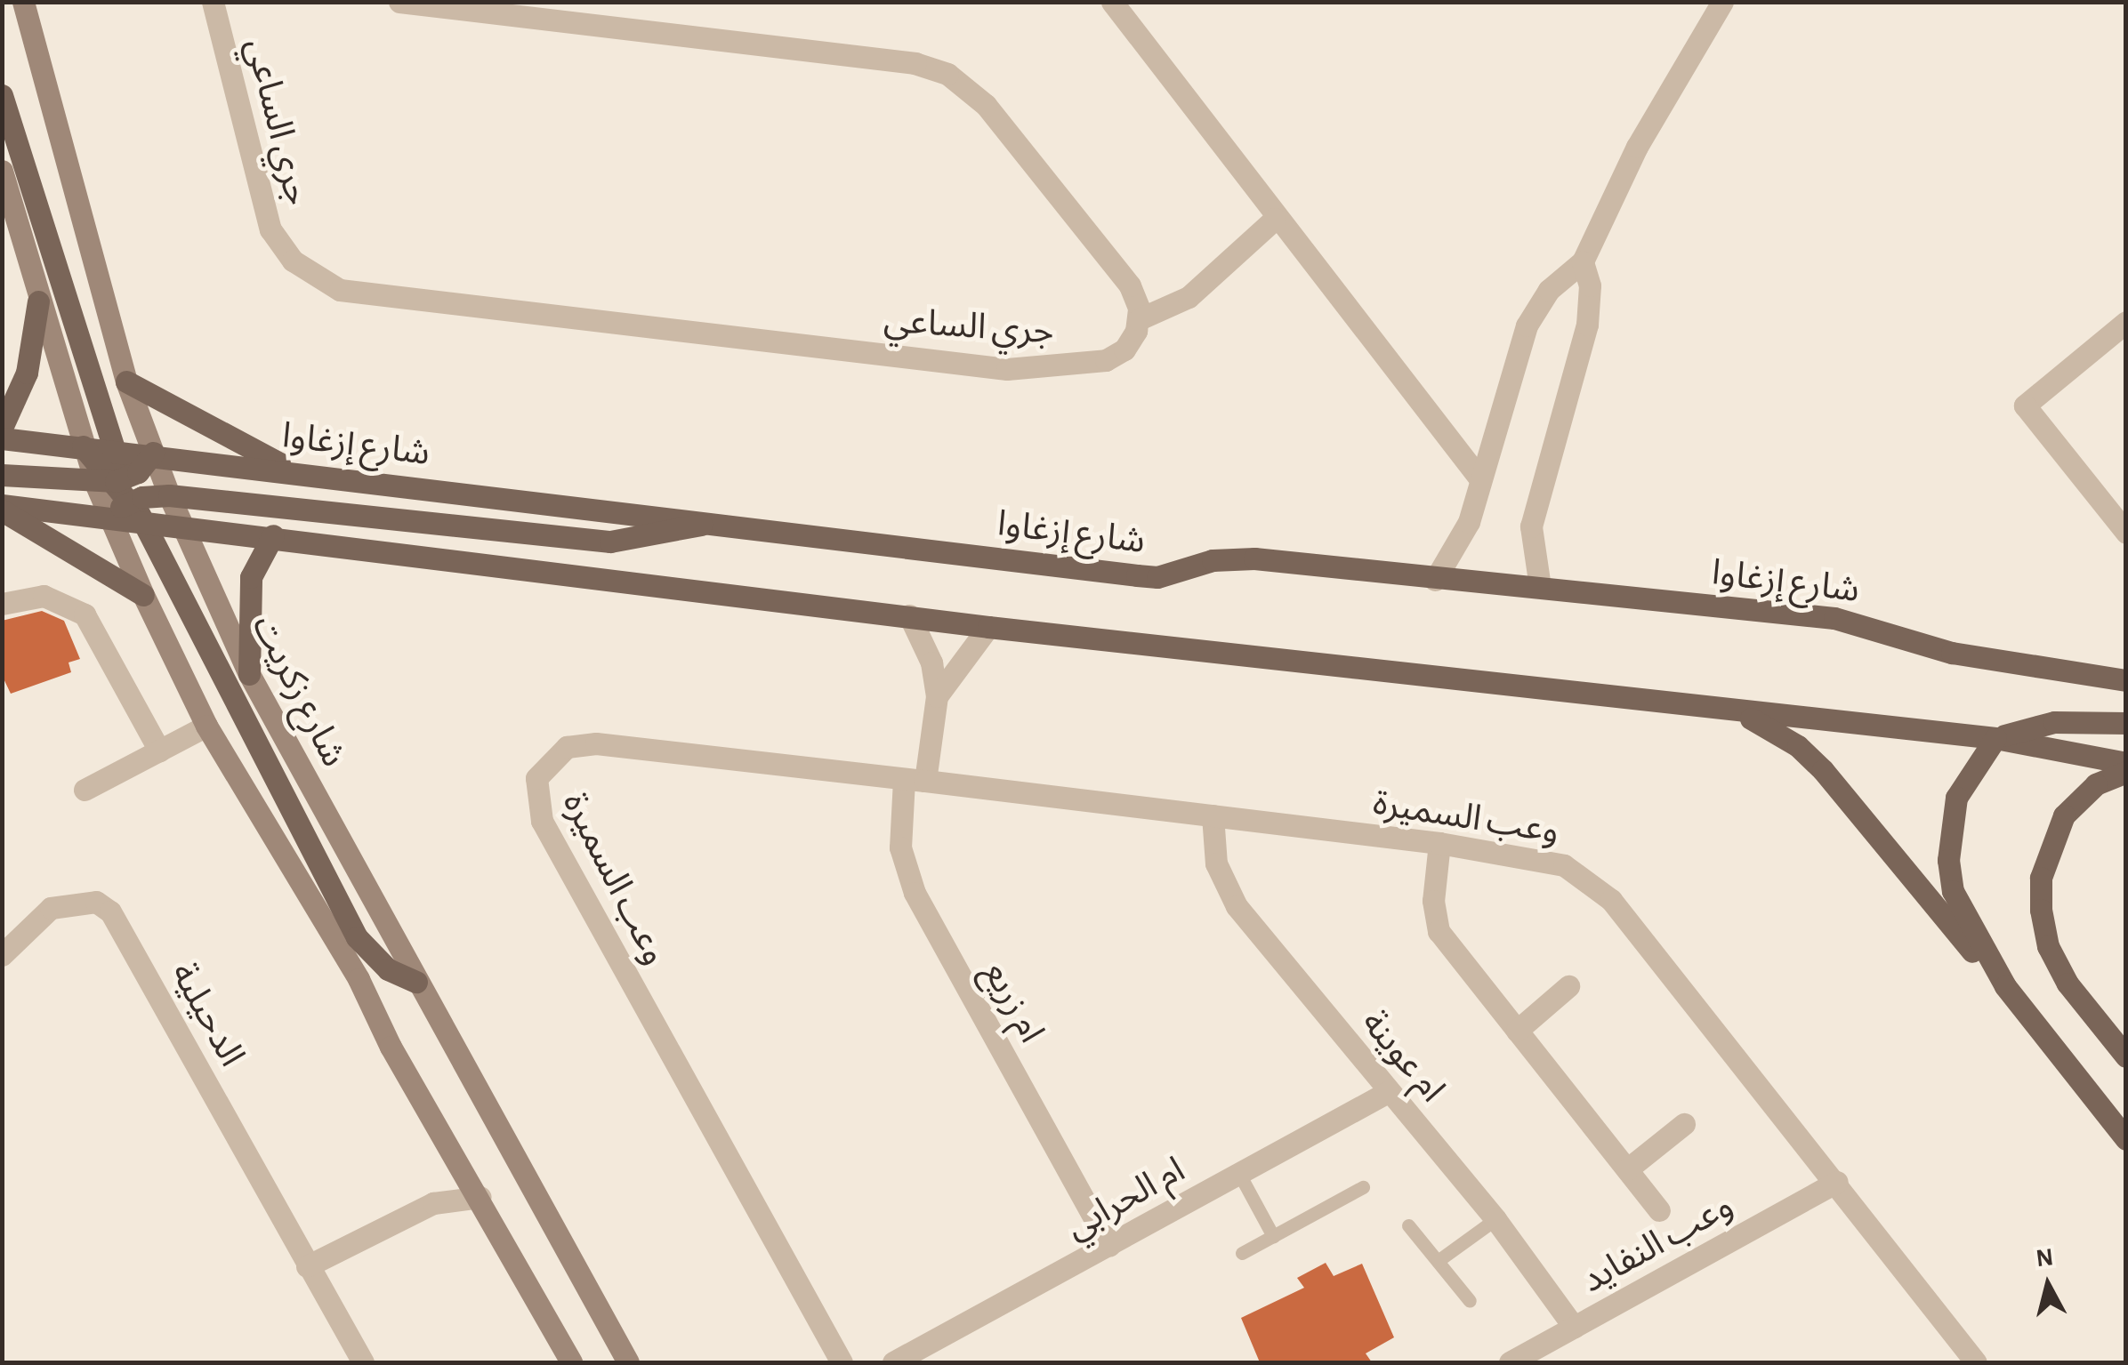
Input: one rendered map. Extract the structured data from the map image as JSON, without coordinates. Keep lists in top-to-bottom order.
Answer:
{
  "streets": {
    "main road": ["شارع إزغاوا", "شارع زكريت"],
    "street": [
      "جري الساعي",
      "وعب السميرة",
      "ام زريع",
      "الدحيلية",
      "ام عوينة",
      "ام الحرابي",
      "وعب النفايد"
    ]
  },
  "crossings": [
    ["شارع إزغاوا", "شارع زكريت"],
    ["وعب السميرة", "ام زريع"],
    ["وعب السميرة", "ام عوينة"],
    ["وعب السميرة", "وعب النفايد"],
    ["ام زريع", "ام الحرابي"],
    ["ام عوينة", "ام الحرابي"],
    ["ام عوينة", "وعب النفايد"]
  ],
  "north": "top"
}
